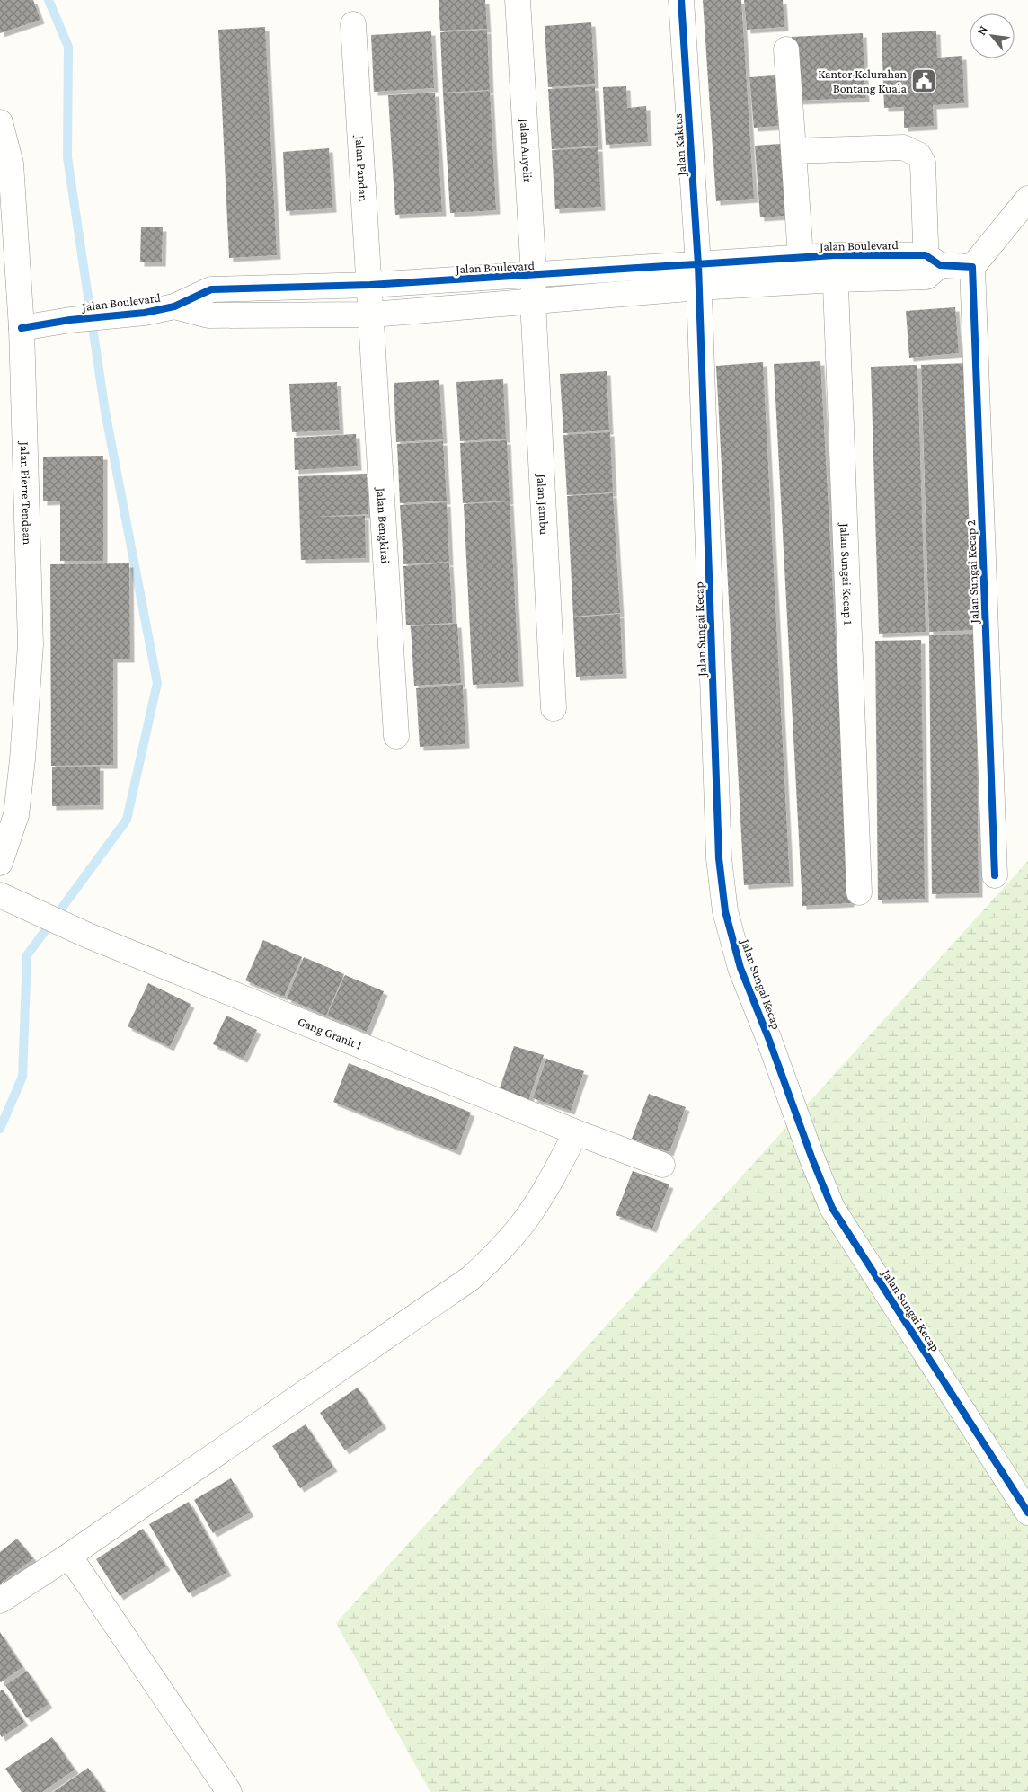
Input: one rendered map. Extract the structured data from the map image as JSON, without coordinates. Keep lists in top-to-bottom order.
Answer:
{
  "streets": {
    "street": [
      "Jalan Kaktus",
      "Jalan Anyelir",
      "Jalan Pandan",
      "Jalan Boulevard",
      "Jalan Pierre Tendean",
      "Jalan Jambu",
      "Jalan Bengkirai",
      "Jalan Sungai Kecap 2",
      "Jalan Sungai Kecap 1",
      "Jalan Sungai Kecap",
      "Gang Granit 1"
    ]
  },
  "crossings": [
    ["Jalan Kaktus", "Jalan Boulevard"],
    ["Jalan Kaktus", "Jalan Sungai Kecap"],
    ["Jalan Anyelir", "Jalan Boulevard"],
    ["Jalan Anyelir", "Jalan Jambu"],
    ["Jalan Pandan", "Jalan Boulevard"],
    ["Jalan Pandan", "Jalan Bengkirai"],
    ["Jalan Boulevard", "Jalan Pierre Tendean"],
    ["Jalan Boulevard", "Jalan Jambu"],
    ["Jalan Boulevard", "Jalan Bengkirai"],
    ["Jalan Boulevard", "Jalan Sungai Kecap 2"],
    ["Jalan Boulevard", "Jalan Sungai Kecap 1"],
    ["Jalan Boulevard", "Jalan Sungai Kecap"]
  ],
  "places": {
    "public building": ["Kantor Kelurahan Bontang Kuala"]
  },
  "north": "top left"
}
